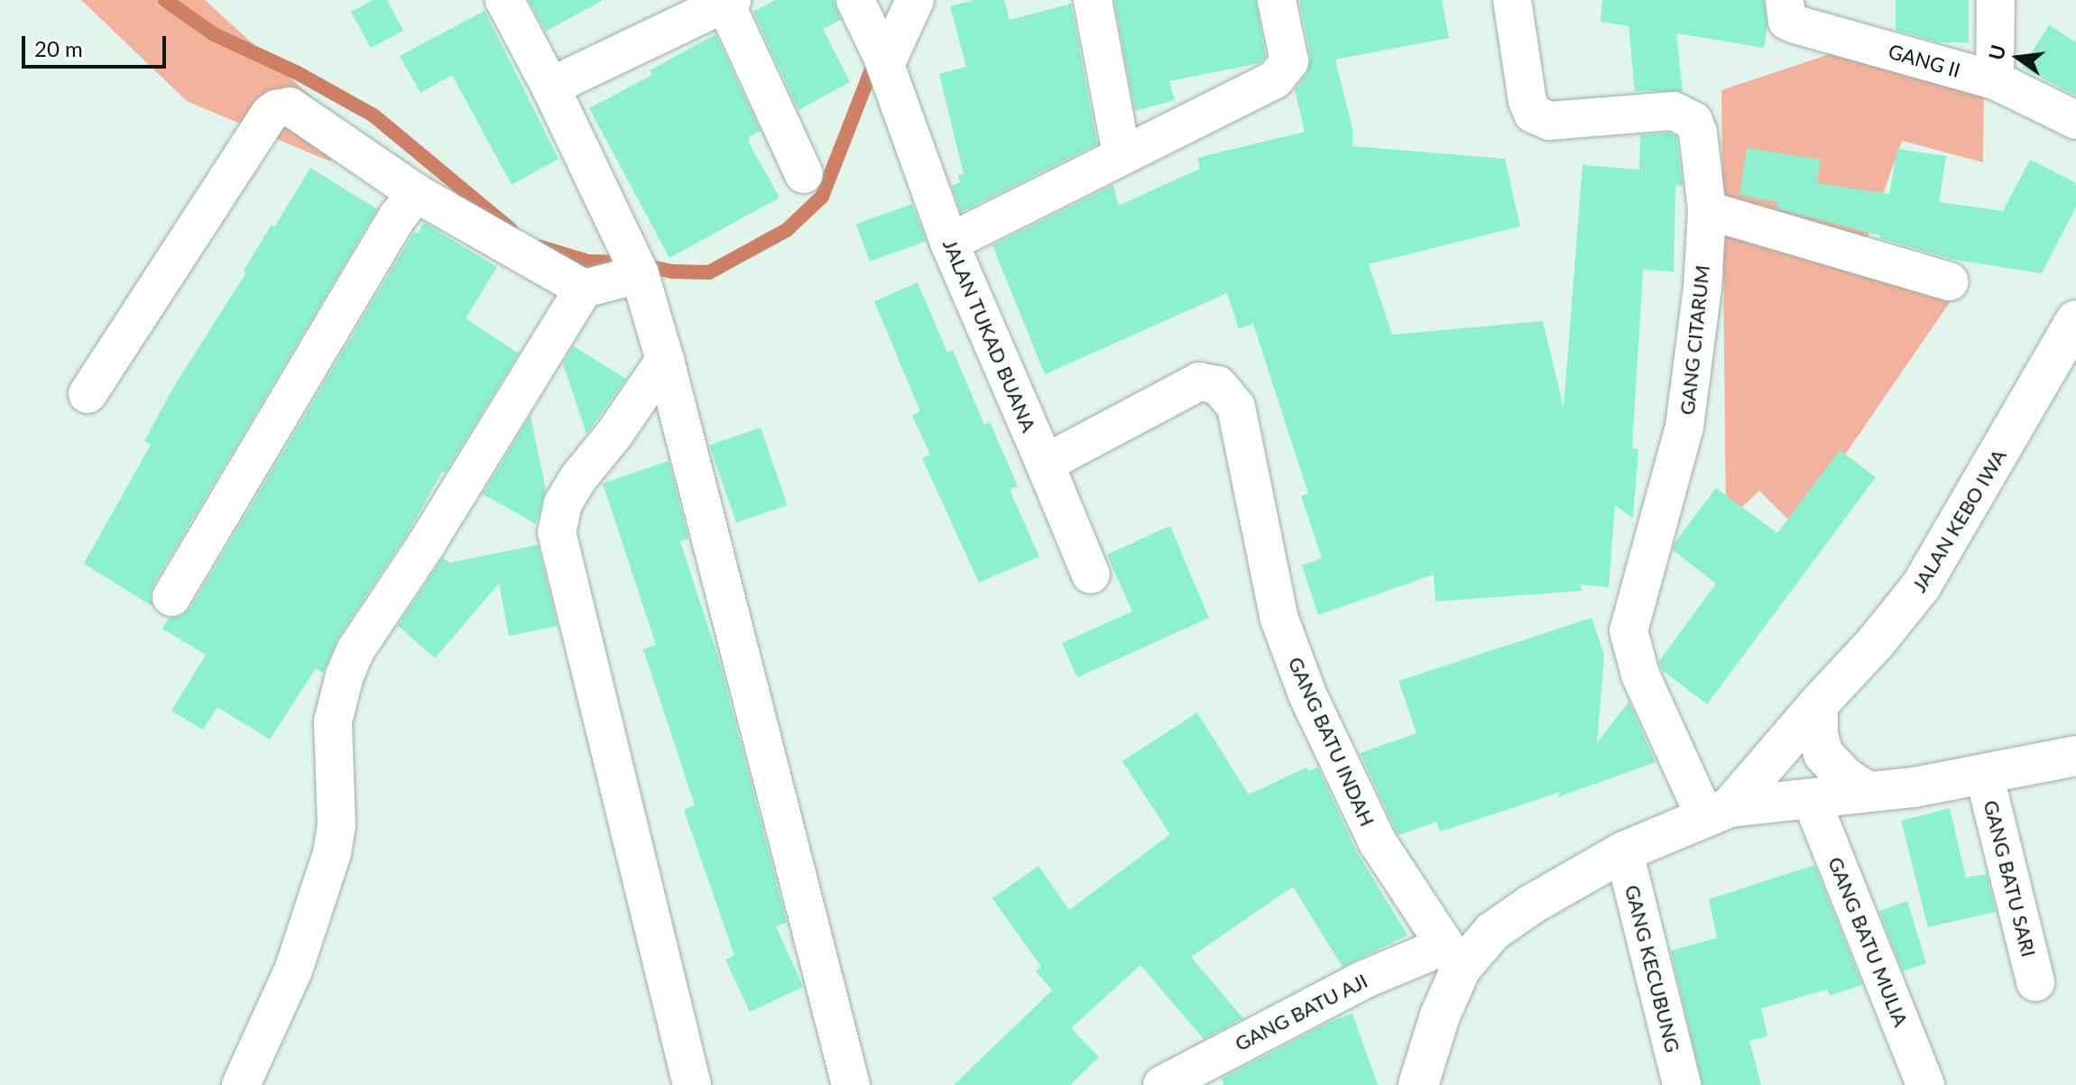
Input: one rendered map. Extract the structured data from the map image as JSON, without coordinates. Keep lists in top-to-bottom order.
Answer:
{
  "streets": {
    "street": [
      "GANG II",
      "JALAN TUKAD BUANA",
      "GANG CITARUM",
      "JALAN KEBO IWA",
      "GANG BATU INDAH",
      "GANG BATU SARI",
      "GANG BATU MULIA",
      "GANG KECUBUNG",
      "GANG BATU AJI"
    ]
  },
  "crossings": [
    ["JALAN TUKAD BUANA", "GANG BATU INDAH"],
    ["GANG CITARUM", "JALAN KEBO IWA"],
    ["GANG BATU INDAH", "GANG BATU AJI"]
  ],
  "scale_bar": "20 m",
  "north": "left"
}
